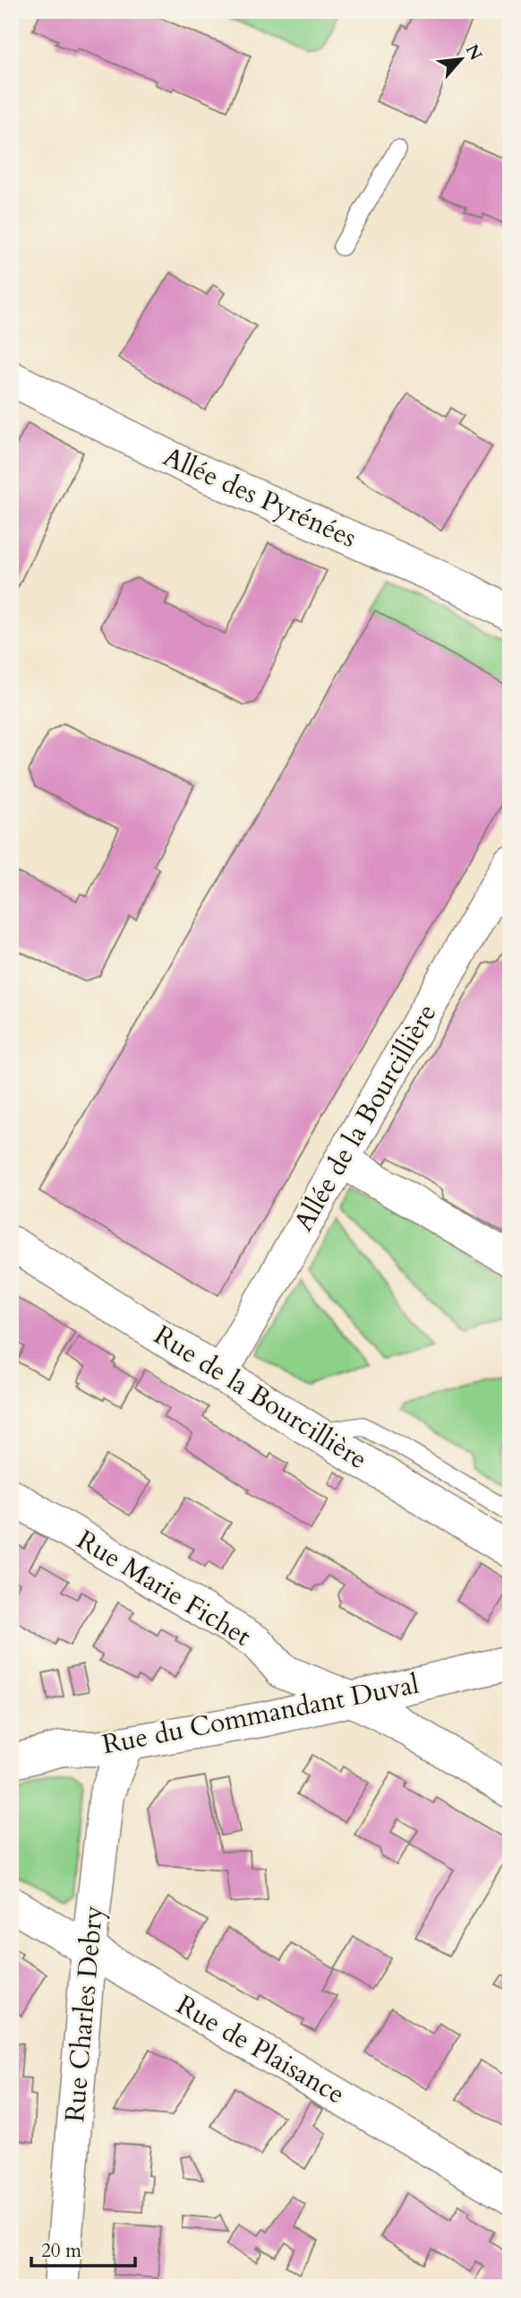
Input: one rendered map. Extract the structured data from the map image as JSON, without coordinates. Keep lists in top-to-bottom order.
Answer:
{
  "streets": {
    "street": [
      "Allée des Pyrénées",
      "Allée de la Bourcillière",
      "Rue de la Bourcillière",
      "Rue Marie Fichet",
      "Rue du Commandant Duval",
      "Rue Charles Debry",
      "Rue de Plaisance"
    ]
  },
  "crossings": [
    ["Allée de la Bourcillière", "Rue de la Bourcillière"],
    ["Rue Marie Fichet", "Rue du Commandant Duval"],
    ["Rue du Commandant Duval", "Rue Charles Debry"],
    ["Rue Charles Debry", "Rue de Plaisance"]
  ],
  "scale_bar": "20 m",
  "north": "top right"
}
